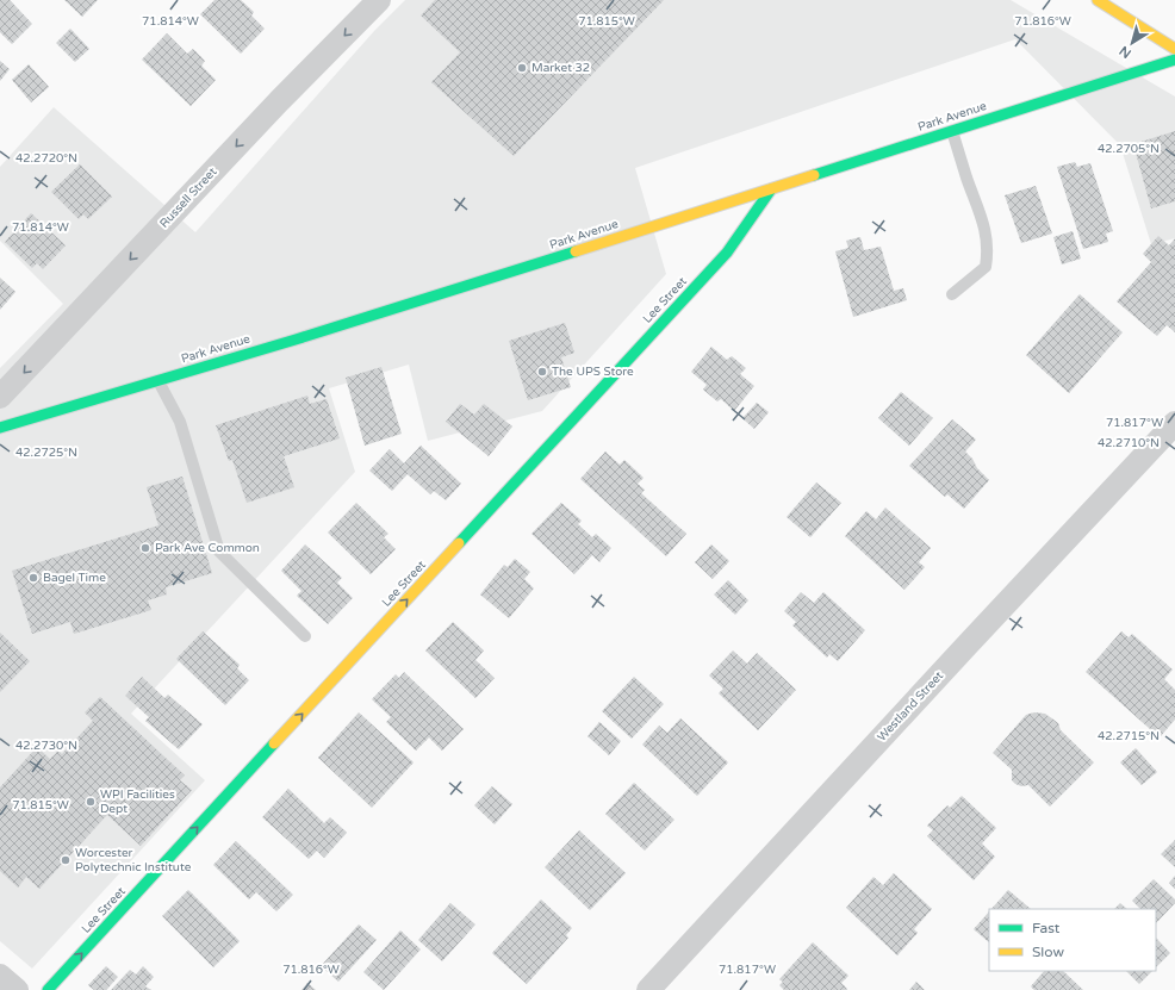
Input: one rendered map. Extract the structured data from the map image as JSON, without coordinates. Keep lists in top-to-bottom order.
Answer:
{
  "streets": {
    "main road": ["Park Avenue", "Lee Street"],
    "street": ["Russell Street", "Westland Street"]
  },
  "crossings": [
    ["Park Avenue", "Lee Street"]
  ],
  "one_way": ["Russell Street", "Lee Street"],
  "places": [
    "Market 32",
    "The UPS Store",
    "Park Ave Common",
    "Bagel Time",
    "WPI Facilities Dept",
    "Worcester Polytechnic Institute"
  ],
  "legend": ["Fast", "Slow"],
  "north": "bottom left",
  "coordinates": [
    "71.814°W",
    "71.815°W",
    "71.816°W",
    "42.2705°N",
    "42.2720°N",
    "71.817°W",
    "42.2710°N",
    "42.2725°N",
    "42.2715°N",
    "42.2730°N"
  ]
}
